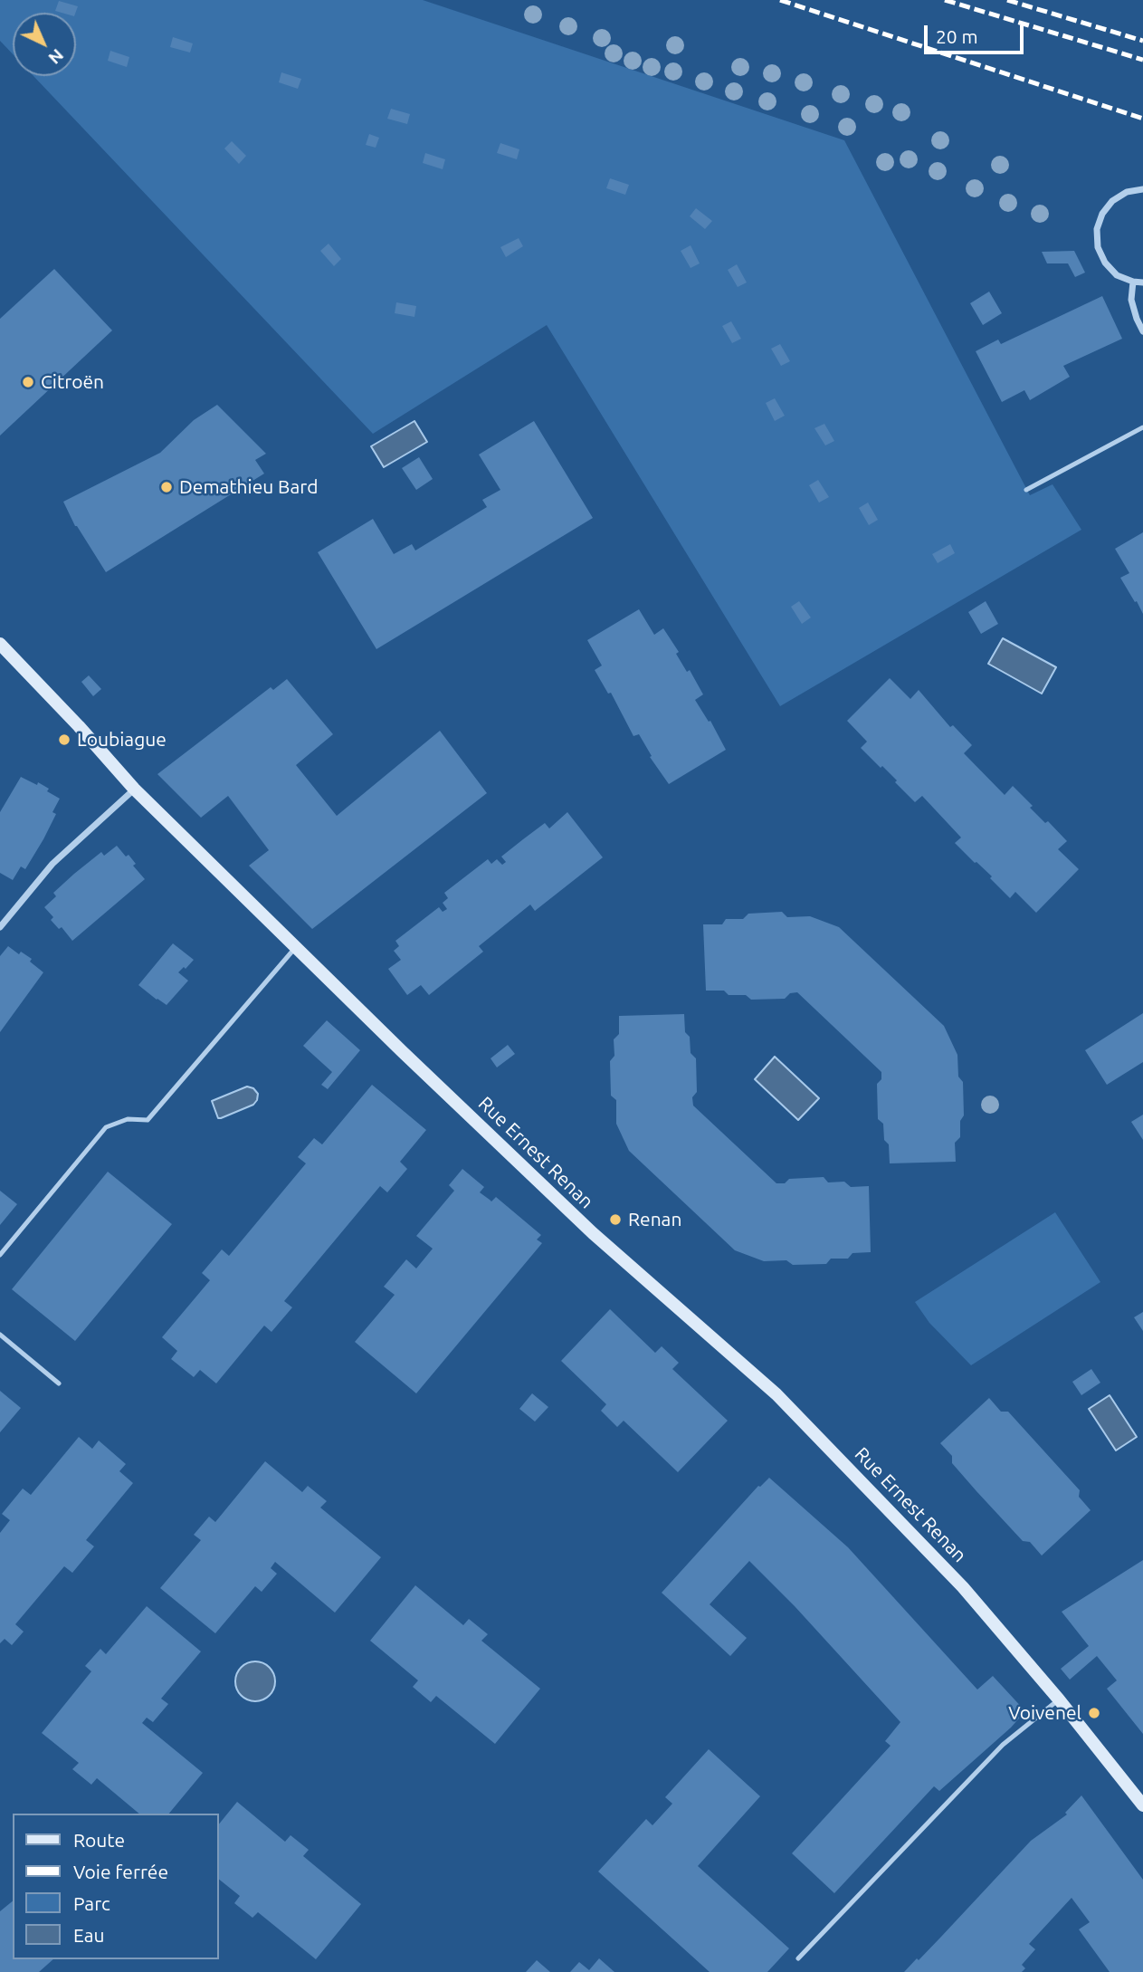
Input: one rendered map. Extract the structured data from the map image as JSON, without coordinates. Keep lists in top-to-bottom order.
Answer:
{
  "streets": {
    "street": ["Rue Ernest Renan"]
  },
  "places": [
    "Citroën",
    "Demathieu Bard",
    "Loubiague",
    "Renan",
    "Voivenel"
  ],
  "legend": [
    "Route",
    "Voie ferrée",
    "Parc",
    "Eau"
  ],
  "scale_bar": "20 m",
  "north": "bottom right"
}
